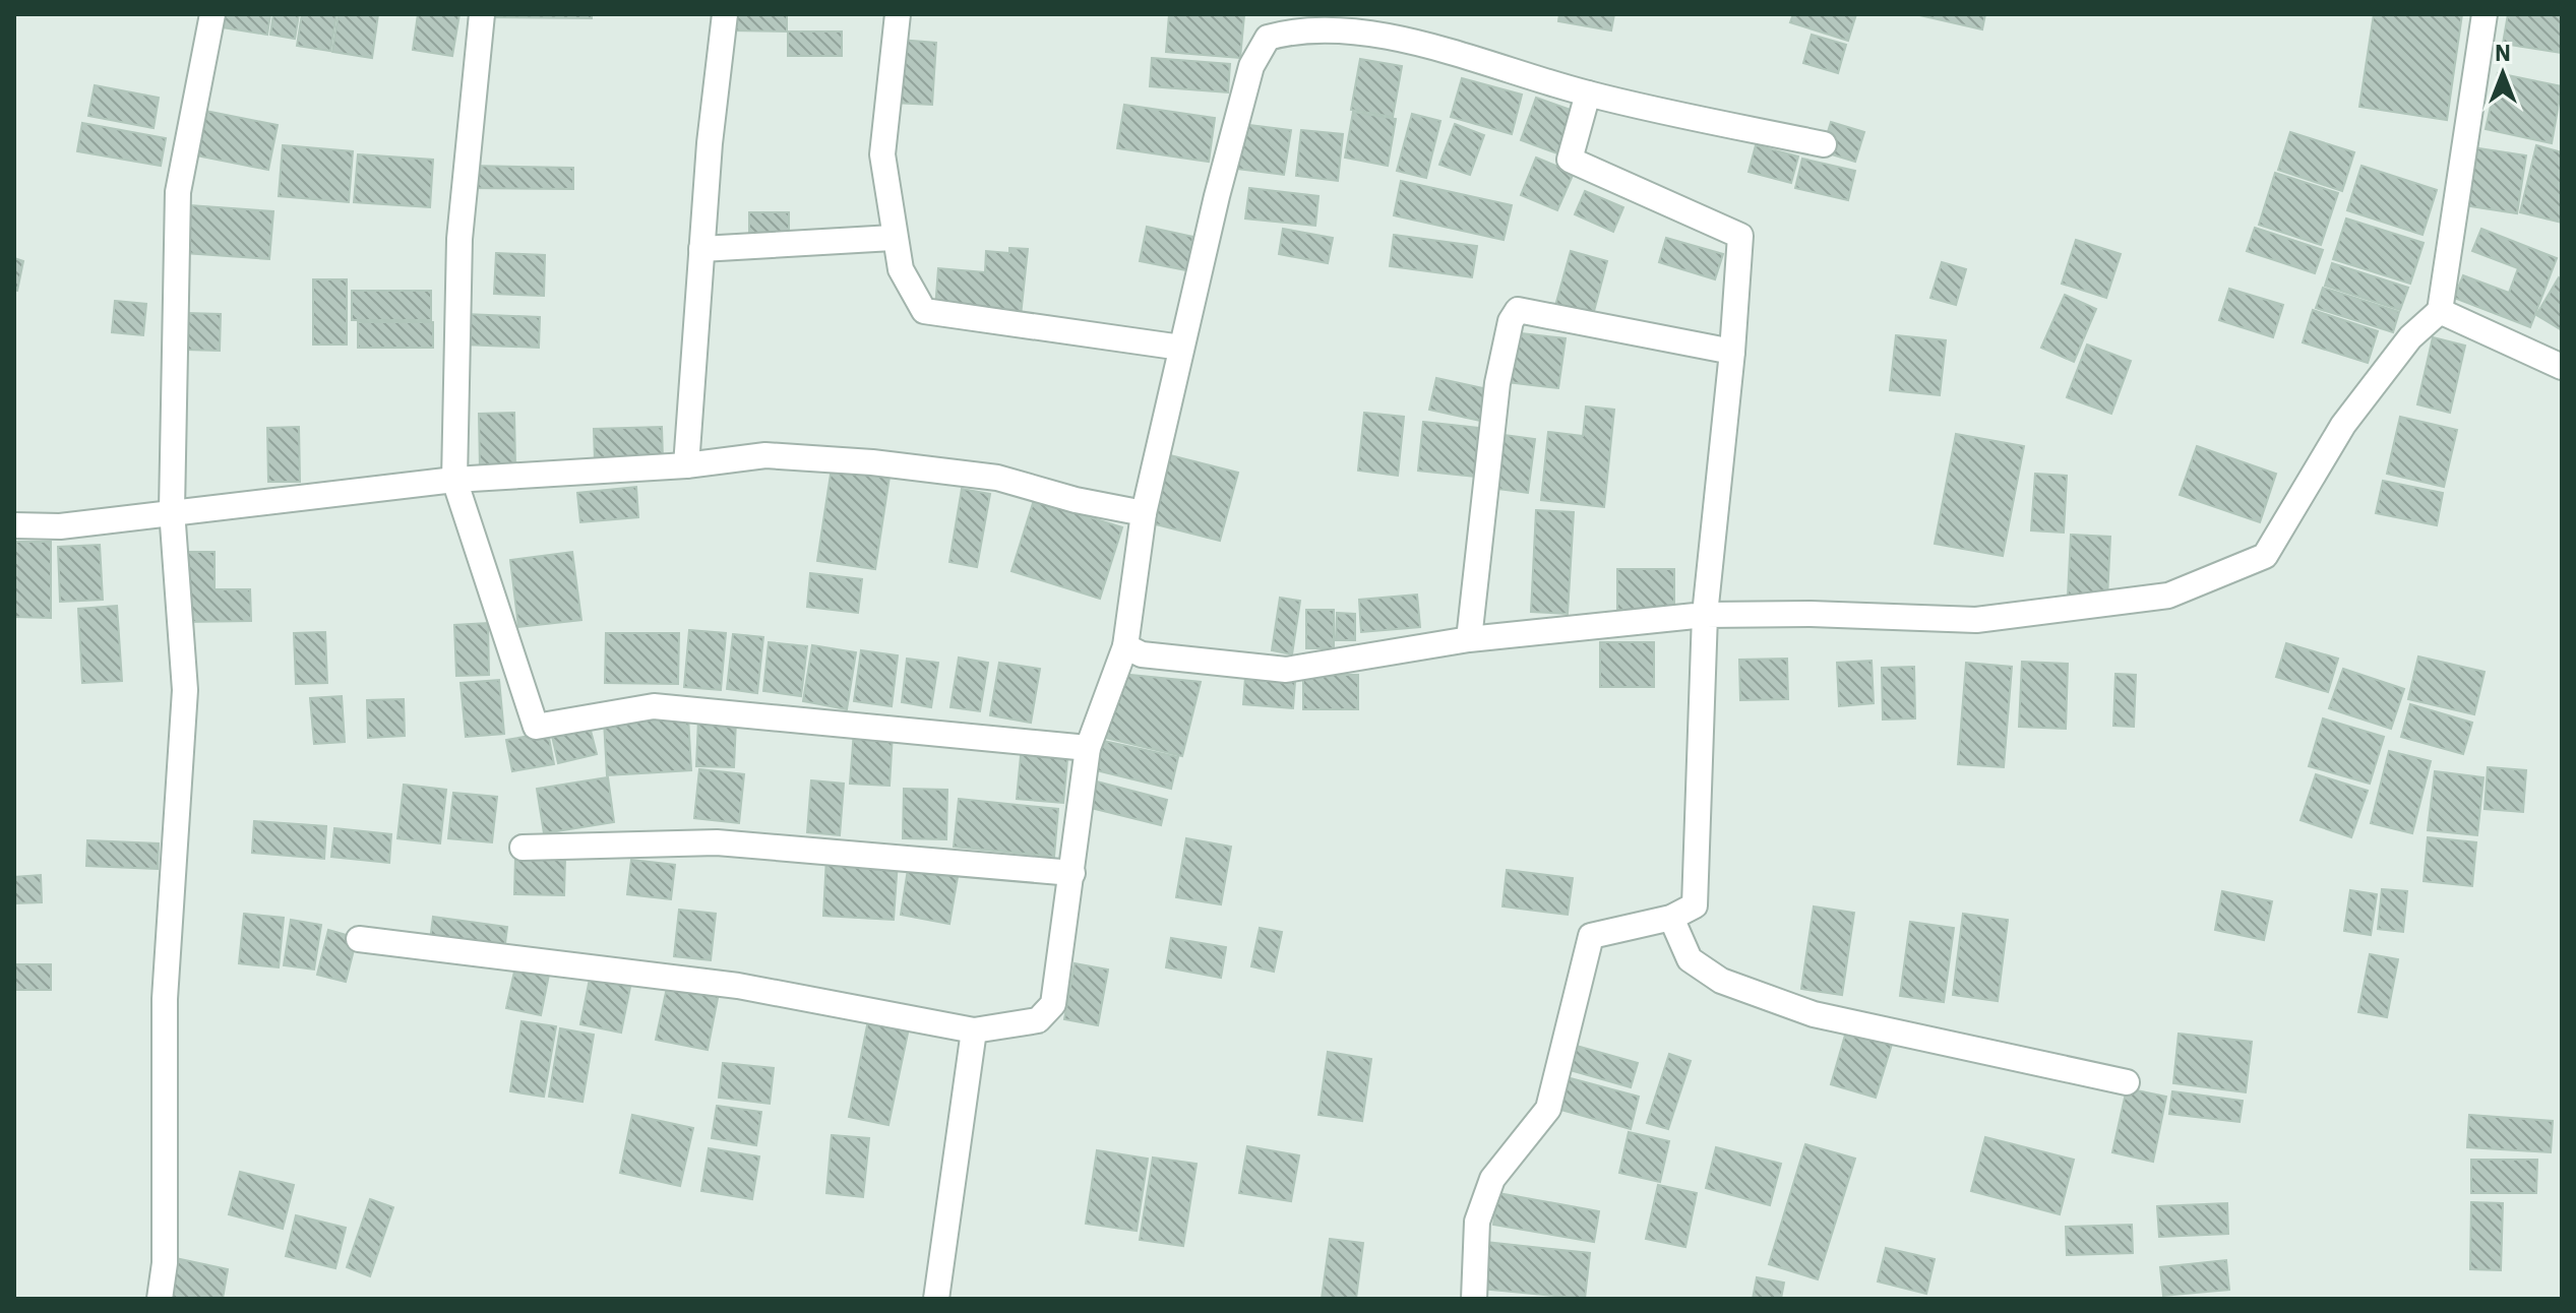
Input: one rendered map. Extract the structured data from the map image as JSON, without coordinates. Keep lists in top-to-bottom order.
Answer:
{
  "north": "top"
}
